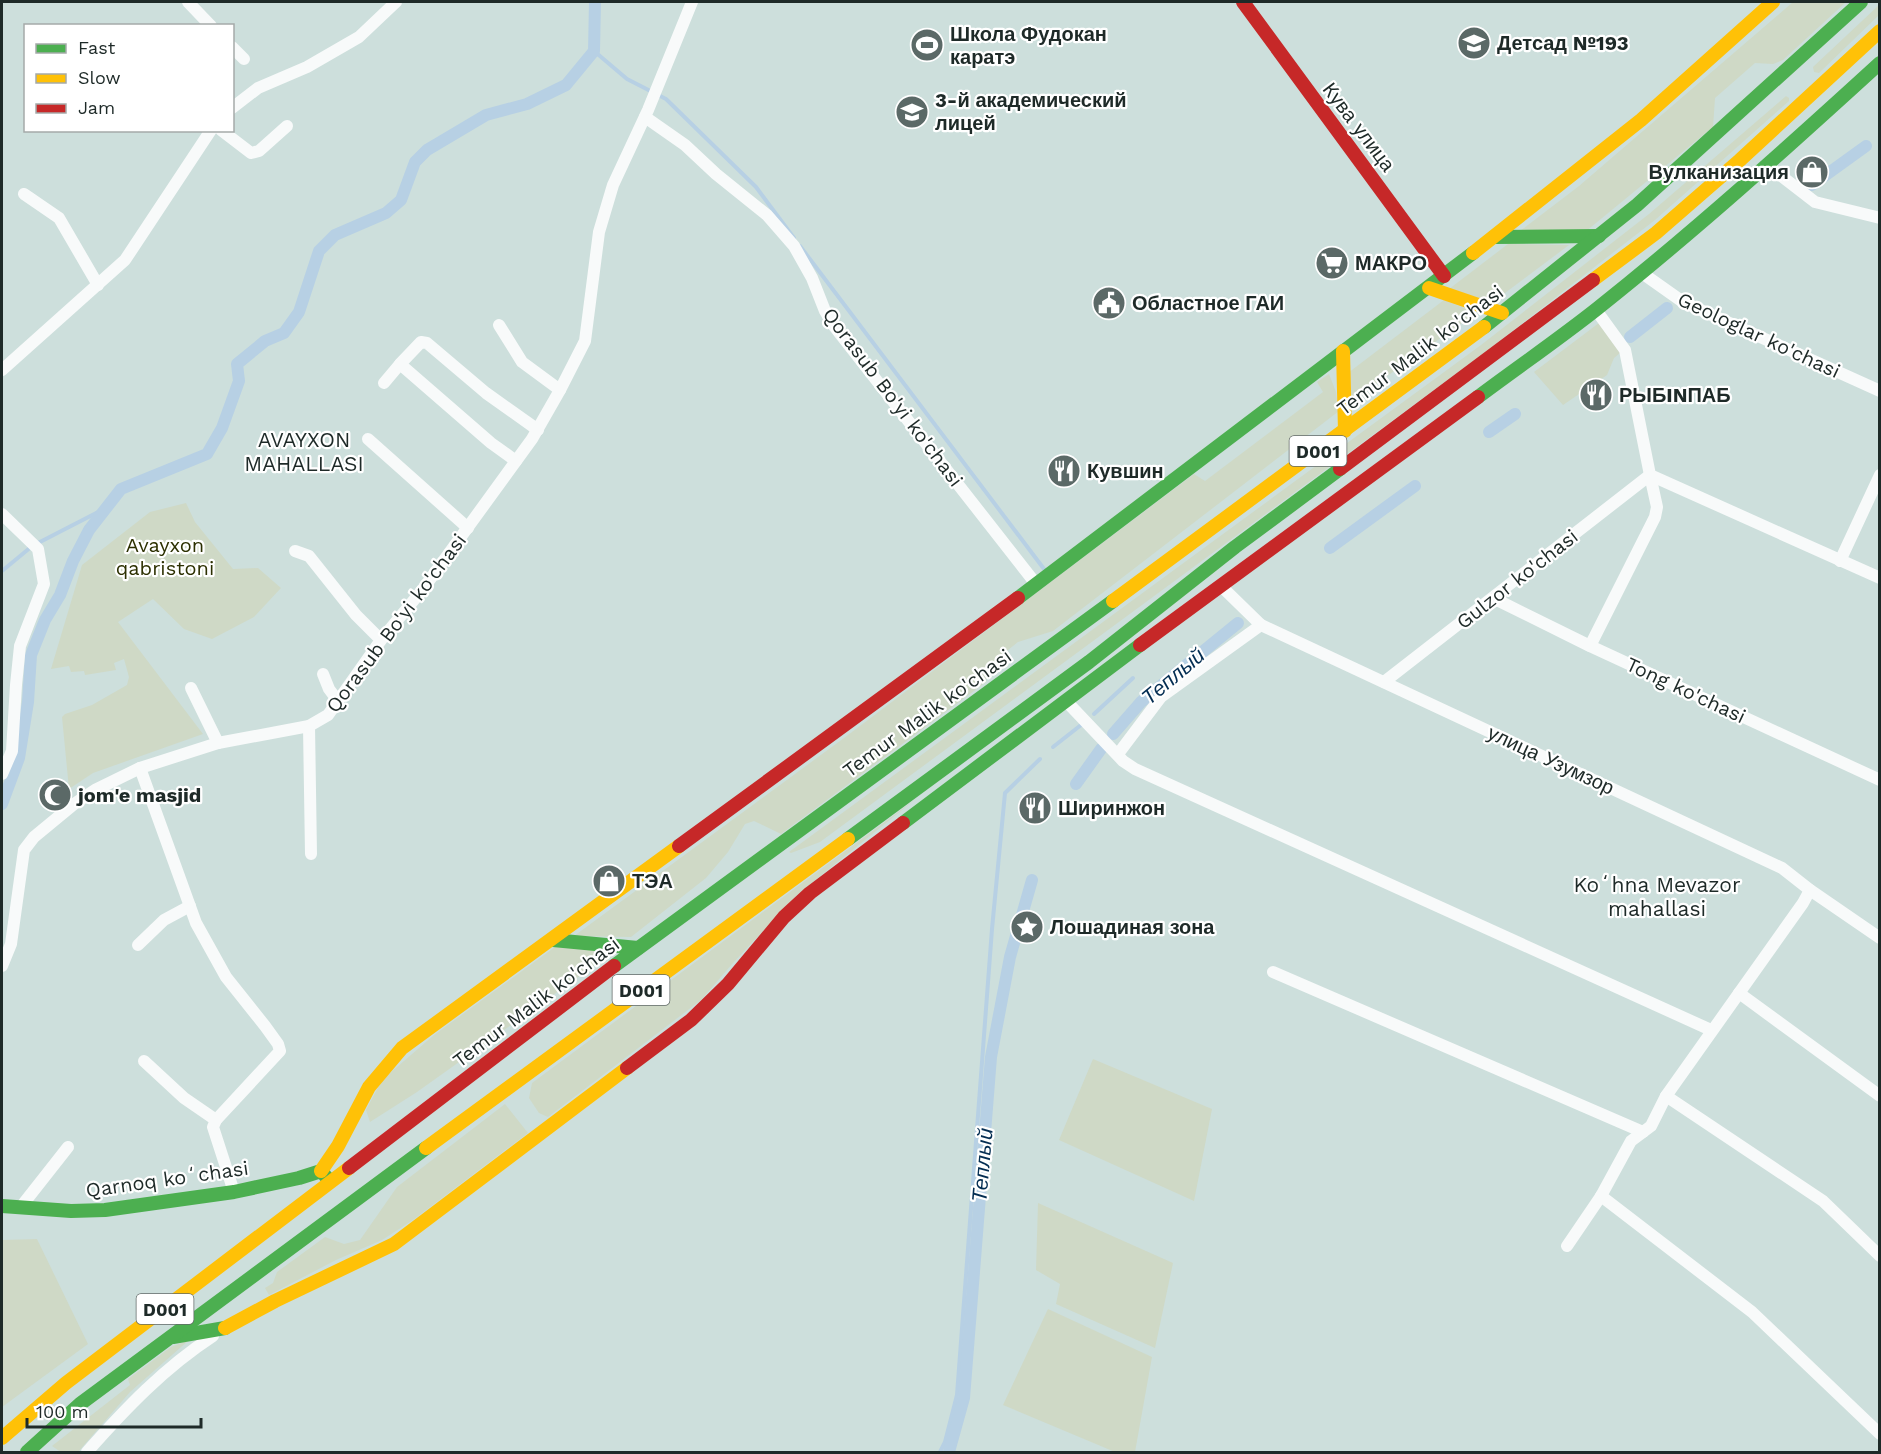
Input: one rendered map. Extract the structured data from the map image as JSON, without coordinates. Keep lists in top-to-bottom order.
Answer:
{
  "streets": {
    "main road": [
      "Кува улица",
      "Temur Malik ko'chasi",
      "D001",
      "Qarnoq koʻchasi"
    ],
    "street": [
      "Geologlar ko'chasi",
      "Qorasub Bo'yi ko'chasi",
      "Gulzor ko'chasi",
      "Tong ko'chasi",
      "улица Узумзор"
    ]
  },
  "crossings": [
    ["Gulzor ko'chasi", "Tong ko'chasi"],
    ["Gulzor ko'chasi", "улица Узумзор"]
  ],
  "districts": ["AVAYXON MAHALLASI", "Koʻhna Mevazor mahallasi"],
  "water": ["Теплый"],
  "parks": ["Avayxon qabristoni"],
  "places": {
    "school or university": ["Детсад №193", "3-й академический лицей"],
    "sports": ["Школа Фудокан каратэ"],
    "shop": ["Вулканизация", "ТЭА"],
    "supermarket": ["МАКРО"],
    "public building": ["Областное ГАИ"],
    "restaurant": ["РЫБINПАБ", "Кувшин", "Ширинжон"],
    "mosque": ["jom'e masjid"],
    "place": ["Лошадиная зона"]
  },
  "legend": ["Fast", "Slow", "Jam"],
  "scale_bar": "100 m"
}
